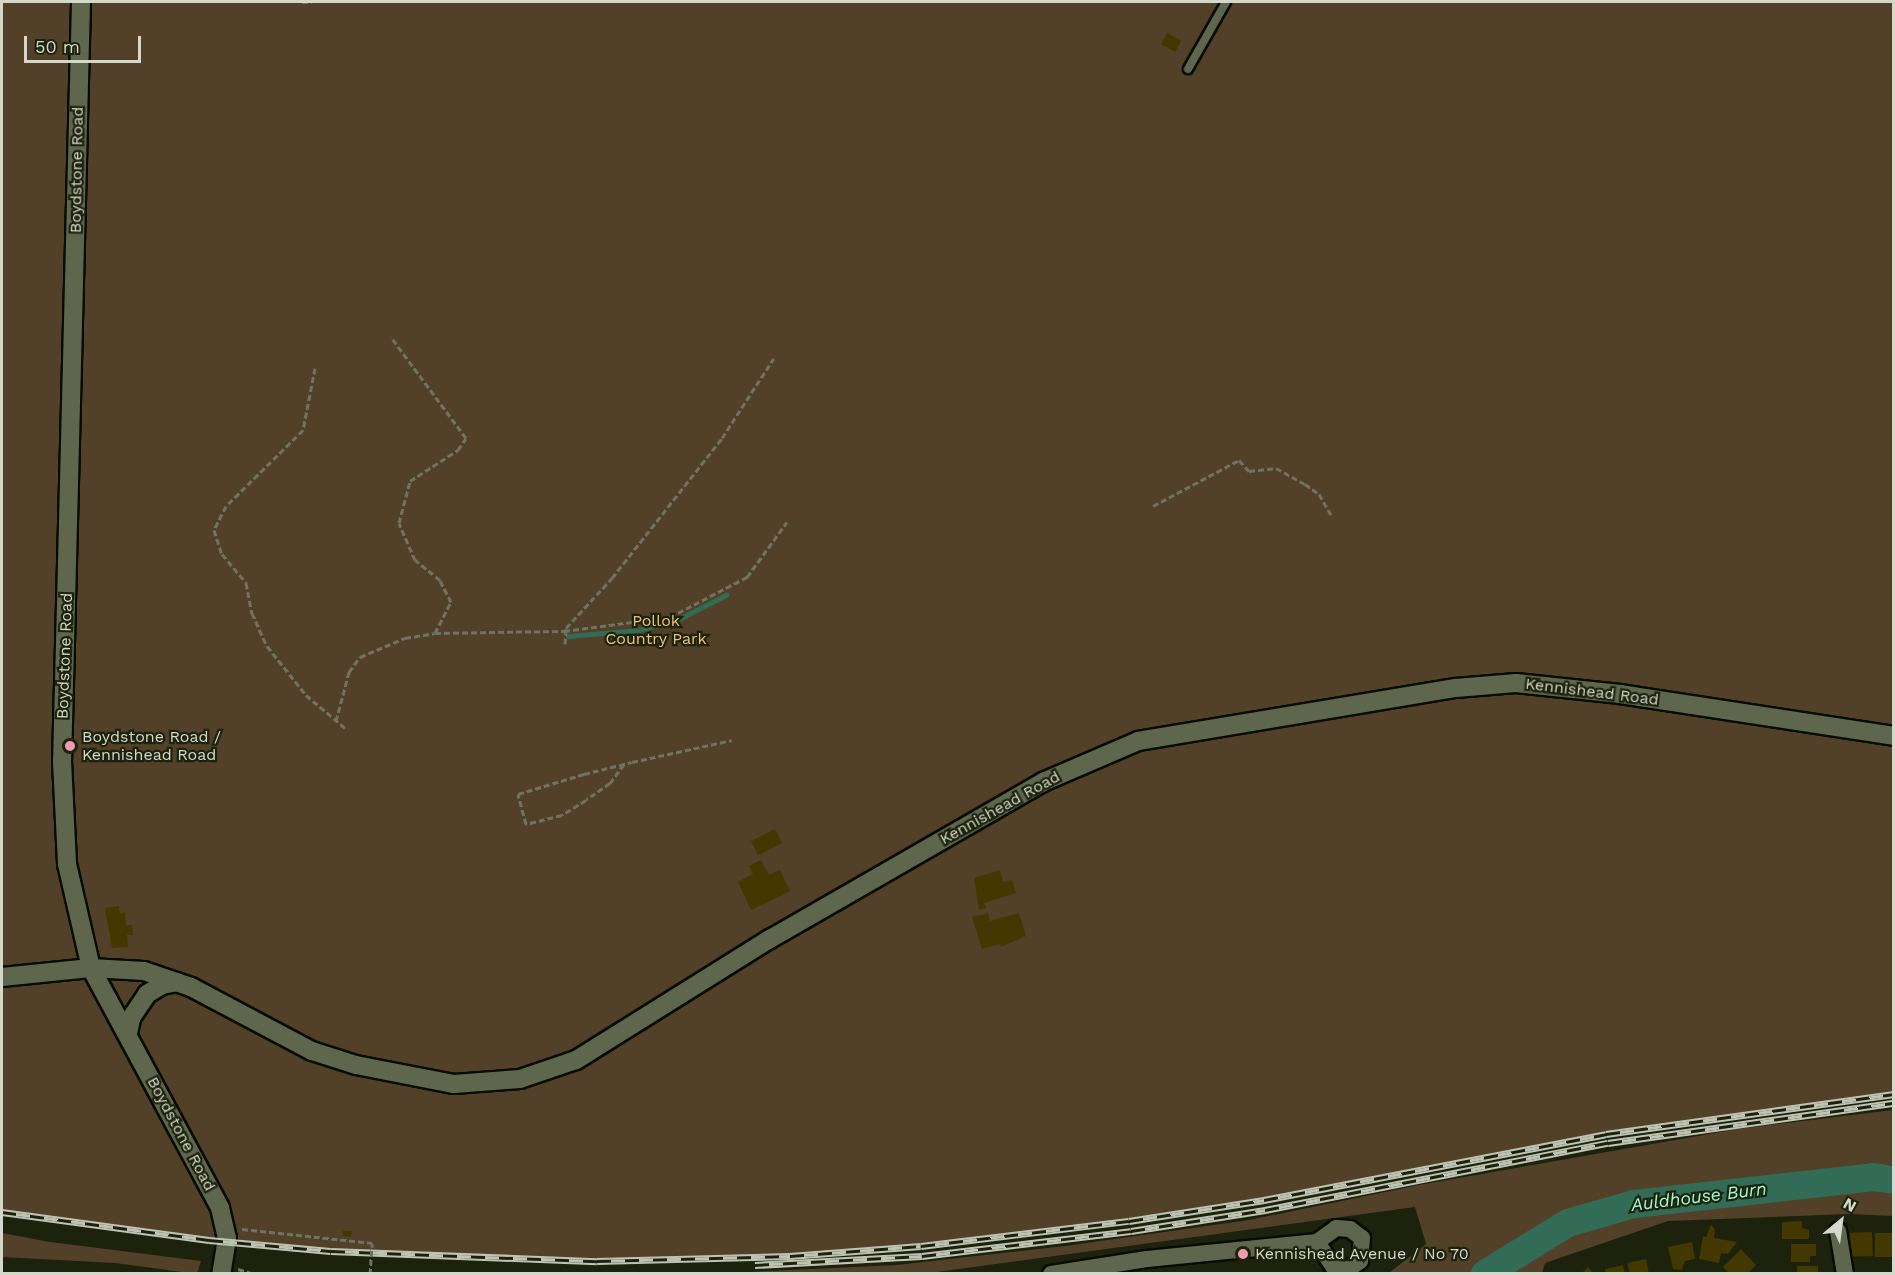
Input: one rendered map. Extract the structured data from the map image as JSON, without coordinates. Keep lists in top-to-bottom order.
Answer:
{
  "streets": {
    "street": ["Boydstone Road", "Kennishead Road"]
  },
  "crossings": [
    ["Boydstone Road", "Kennishead Road"]
  ],
  "water": ["Auldhouse Burn"],
  "parks": ["Pollok Country Park"],
  "places": ["Boydstone Road / Kennishead Road", "Kennishead Avenue / No 70"],
  "scale_bar": "50 m",
  "north": "top right"
}
